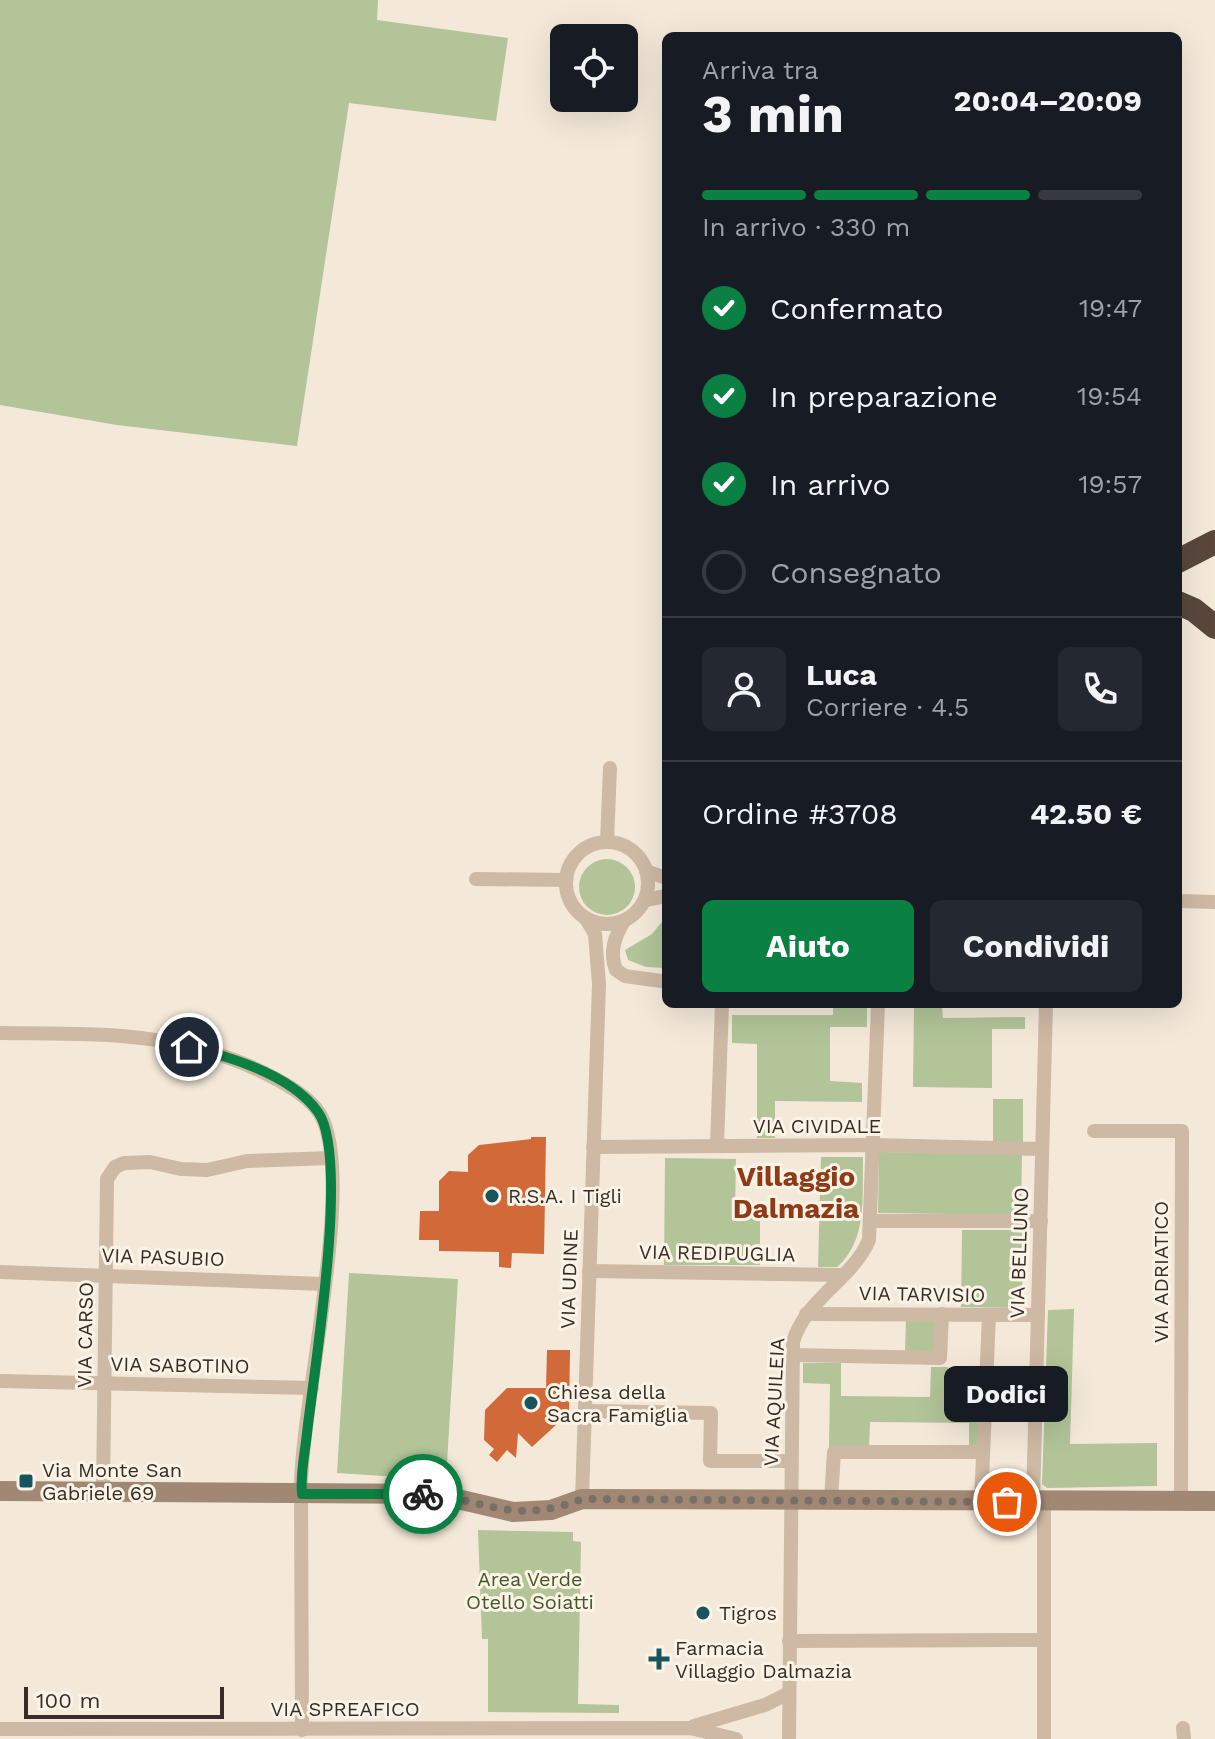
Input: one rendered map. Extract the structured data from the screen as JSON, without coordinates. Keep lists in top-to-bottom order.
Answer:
{
  "streets": {
    "street": [
      "VIA CIVIDALE",
      "VIA REDIPUGLIA",
      "VIA BELLUNO",
      "VIA PASUBIO",
      "VIA ADRIATICO",
      "VIA UDINE",
      "VIA TARVISIO",
      "VIA CARSO",
      "VIA SABOTINO",
      "VIA AQUILEIA",
      "VIA SPREAFICO"
    ]
  },
  "crossings": [
    ["VIA CIVIDALE", "VIA BELLUNO"],
    ["VIA CIVIDALE", "VIA UDINE"],
    ["VIA CIVIDALE", "VIA AQUILEIA"],
    ["VIA REDIPUGLIA", "VIA UDINE"],
    ["VIA REDIPUGLIA", "VIA AQUILEIA"],
    ["VIA BELLUNO", "VIA TARVISIO"],
    ["VIA PASUBIO", "VIA CARSO"],
    ["VIA TARVISIO", "VIA AQUILEIA"],
    ["VIA CARSO", "VIA SABOTINO"],
    ["VIA AQUILEIA", "VIA SPREAFICO"]
  ],
  "districts": ["Villaggio Dalmazia"],
  "parks": ["Area Verde Otello Soiatti"],
  "places": {
    "other": [
      "R.S.A. I Tigli",
      "Chiesa della Sacra Famiglia",
      "Dodici",
      "Tigros"
    ],
    "transit": ["Via Monte San Gabriele 69"],
    "health": ["Farmacia Villaggio Dalmazia"]
  },
  "scale_bar": "100 m",
  "page": {
    "heading": ["3 min", "Arriva tra", "20:04–20:09"],
    "panel": [
      "Luca",
      "Corriere · 4.5",
      "Ordine #3708",
      "42.50 €"
    ],
    "bar": "In arrivo · 330 m",
    "list": [
      ["Confermato", "19:47"],
      ["In preparazione", "19:54"],
      ["In arrivo", "19:57"],
      "Consegnato"
    ],
    "buttons": ["Aiuto", "Condividi"],
    "bubble": "Dodici",
    "scale": "100 m"
  }
}
